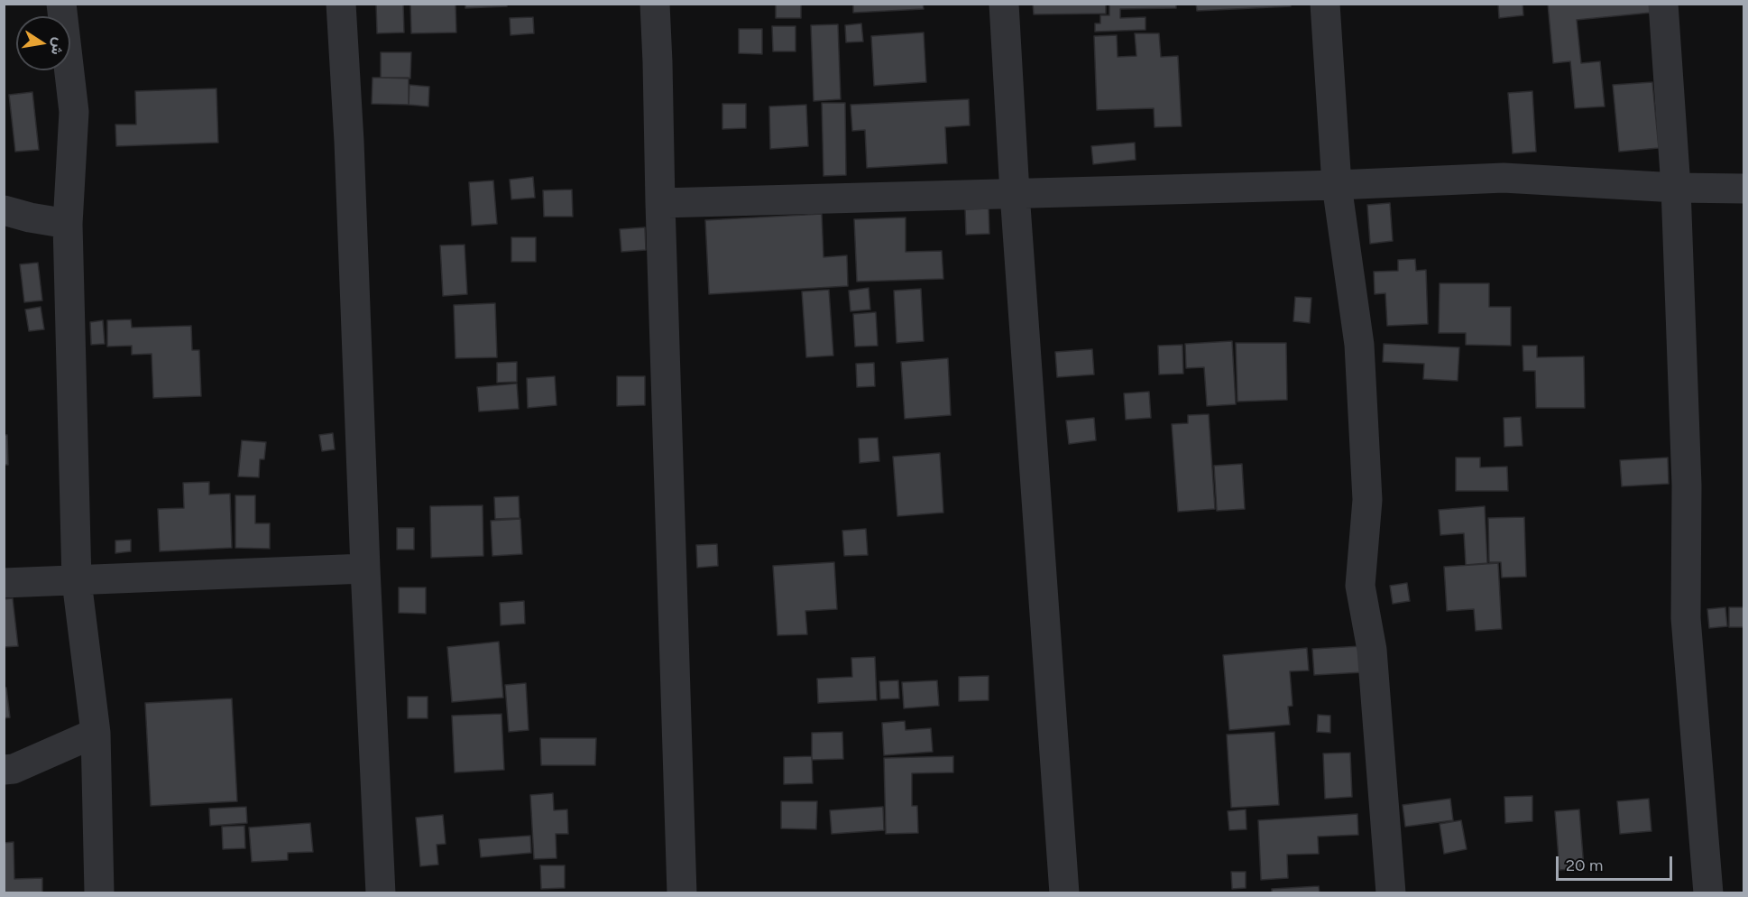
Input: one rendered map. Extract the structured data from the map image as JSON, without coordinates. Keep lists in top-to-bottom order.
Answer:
{
  "scale_bar": "20 m",
  "north": "right"
}
